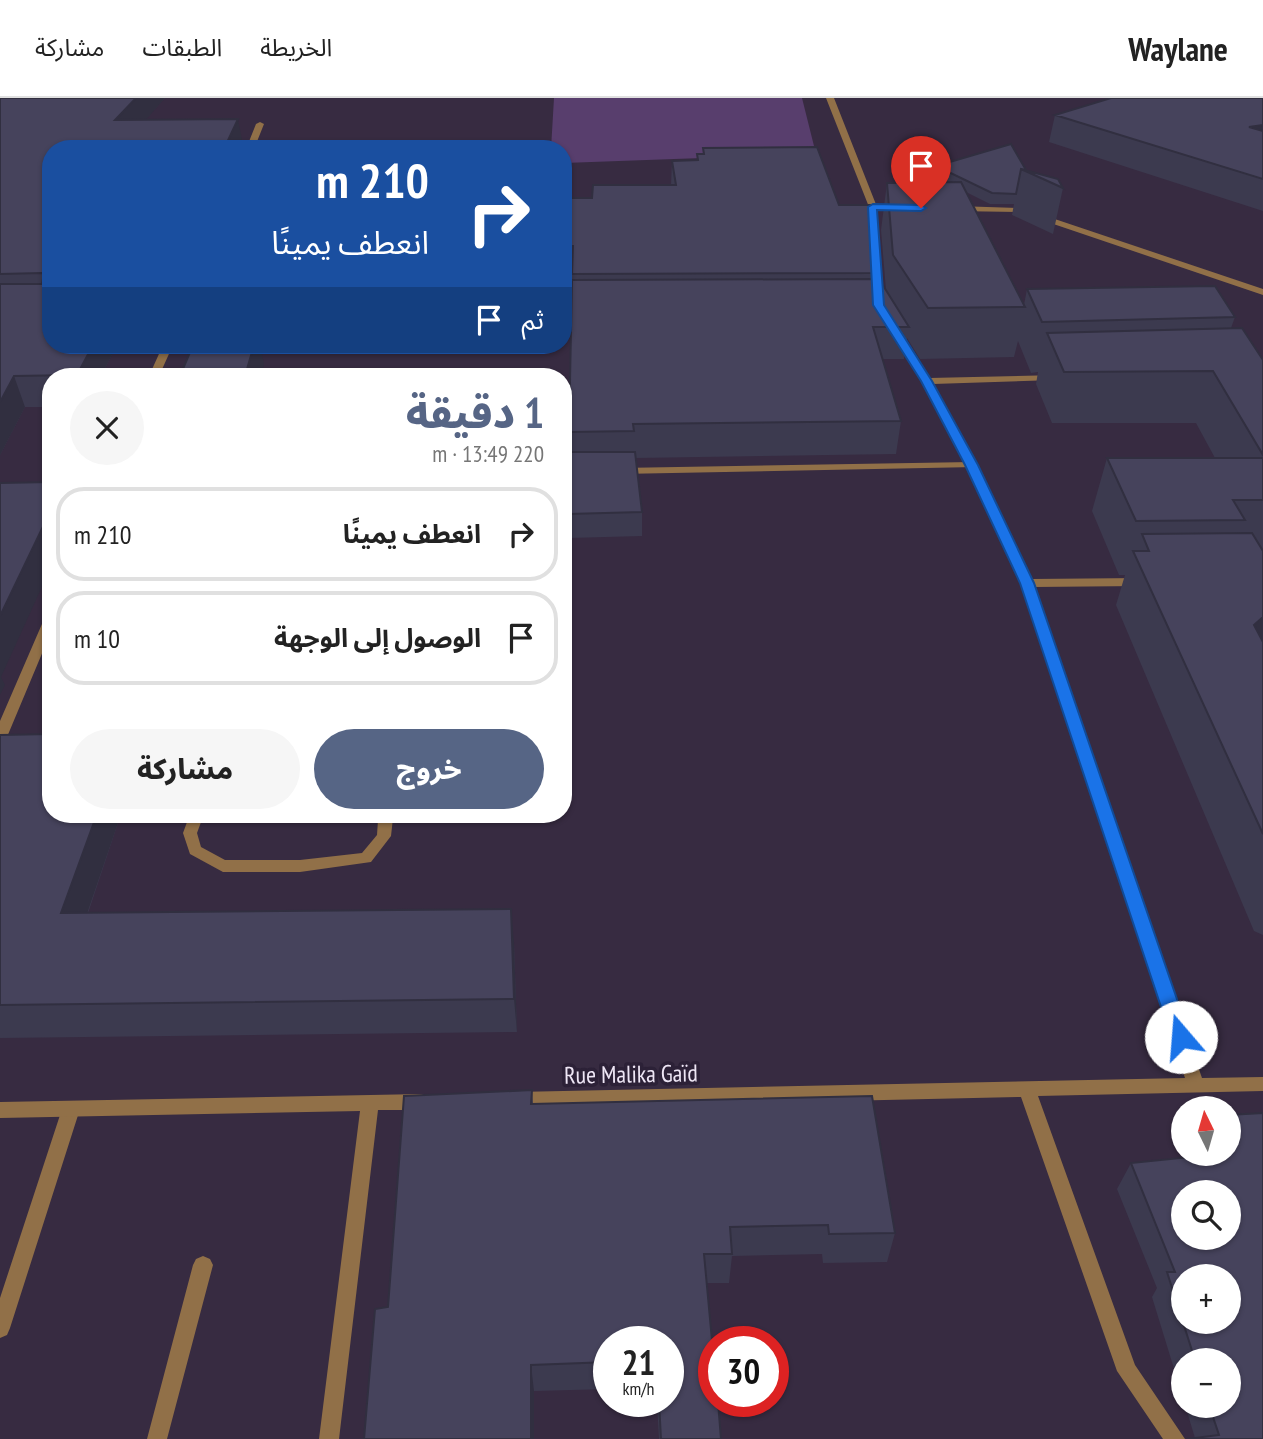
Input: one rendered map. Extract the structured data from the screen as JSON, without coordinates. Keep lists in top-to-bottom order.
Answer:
{
  "streets": {
    "street": ["Rue Malika Gaïd"]
  },
  "north": "top",
  "page": {
    "header": "Waylane",
    "nav": ["الخريطة", "الطبقات", "مشاركة"],
    "turn": ["210 m", "انعطف يمينًا"],
    "then": "ثم",
    "heading": ["1 دقيقة", "220 m · 13:49"],
    "list": [
      {
        "name": "انعطف يمينًا",
        "value": "210 m"
      },
      {
        "name": "الوصول إلى الوجهة",
        "value": "10 m"
      }
    ],
    "buttons": ["خروج", "مشاركة"],
    "map_buttons": ["+", "−"],
    "speed": "21 km/h",
    "limit": "30"
  }
}
